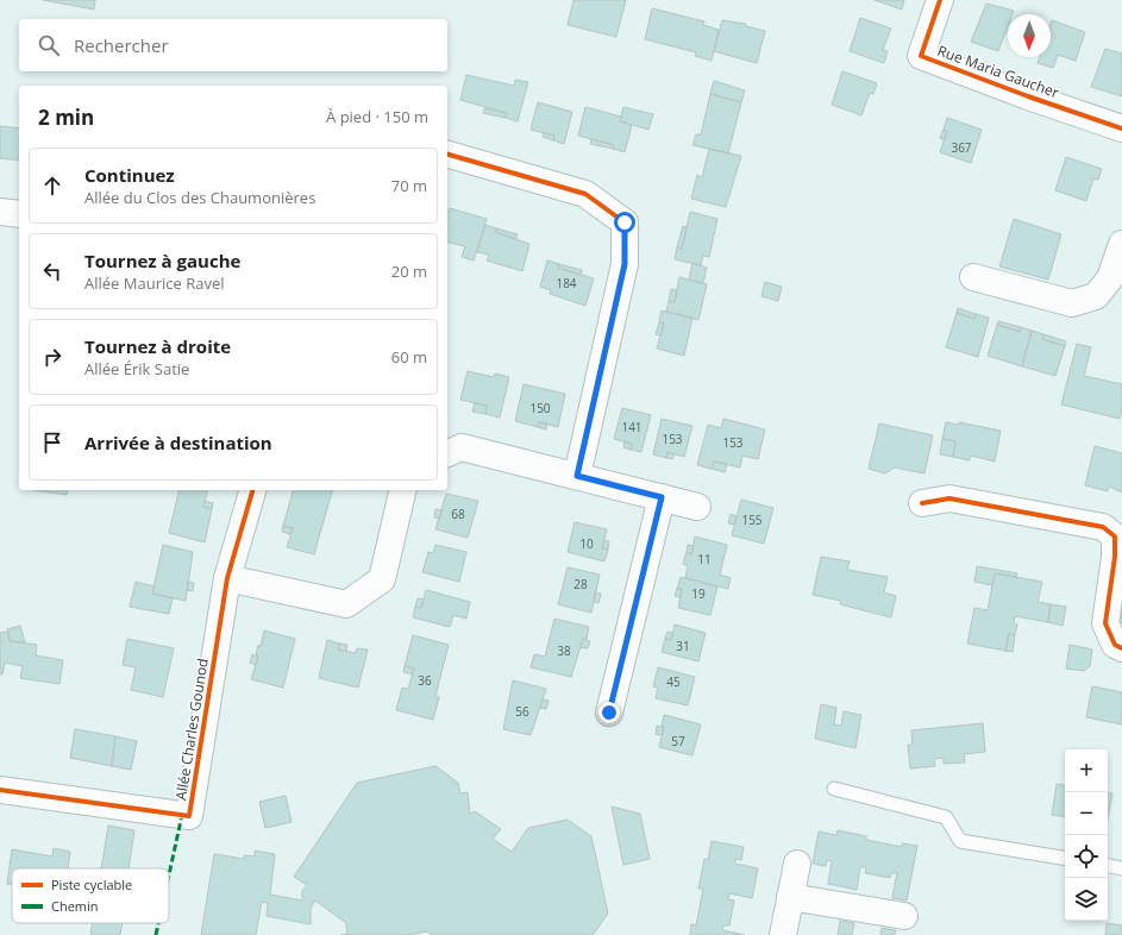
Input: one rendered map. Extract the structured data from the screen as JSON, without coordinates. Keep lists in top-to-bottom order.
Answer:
{
  "streets": {
    "street": ["Rue Maria Gaucher", "Allée Charles Gounod"]
  },
  "house_numbers": [
    "367",
    "184",
    "150",
    "141",
    "153",
    "153",
    "68",
    "155",
    "10",
    "11",
    "28",
    "19",
    "31",
    "38",
    "36",
    "45",
    "56",
    "57"
  ],
  "legend": ["Piste cyclable", "Chemin"],
  "north": "bottom",
  "page": {
    "search": "Rechercher",
    "heading": ["2 min", "À pied · 150 m"],
    "list": [
      ["Continuez", "Allée du Clos des Chaumonières", "70 m"],
      ["Tournez à gauche", "Allée Maurice Ravel", "20 m"],
      ["Tournez à droite", "Allée Érik Satie", "60 m"],
      "Arrivée à destination"
    ],
    "map_buttons": ["+", "−"]
  }
}
